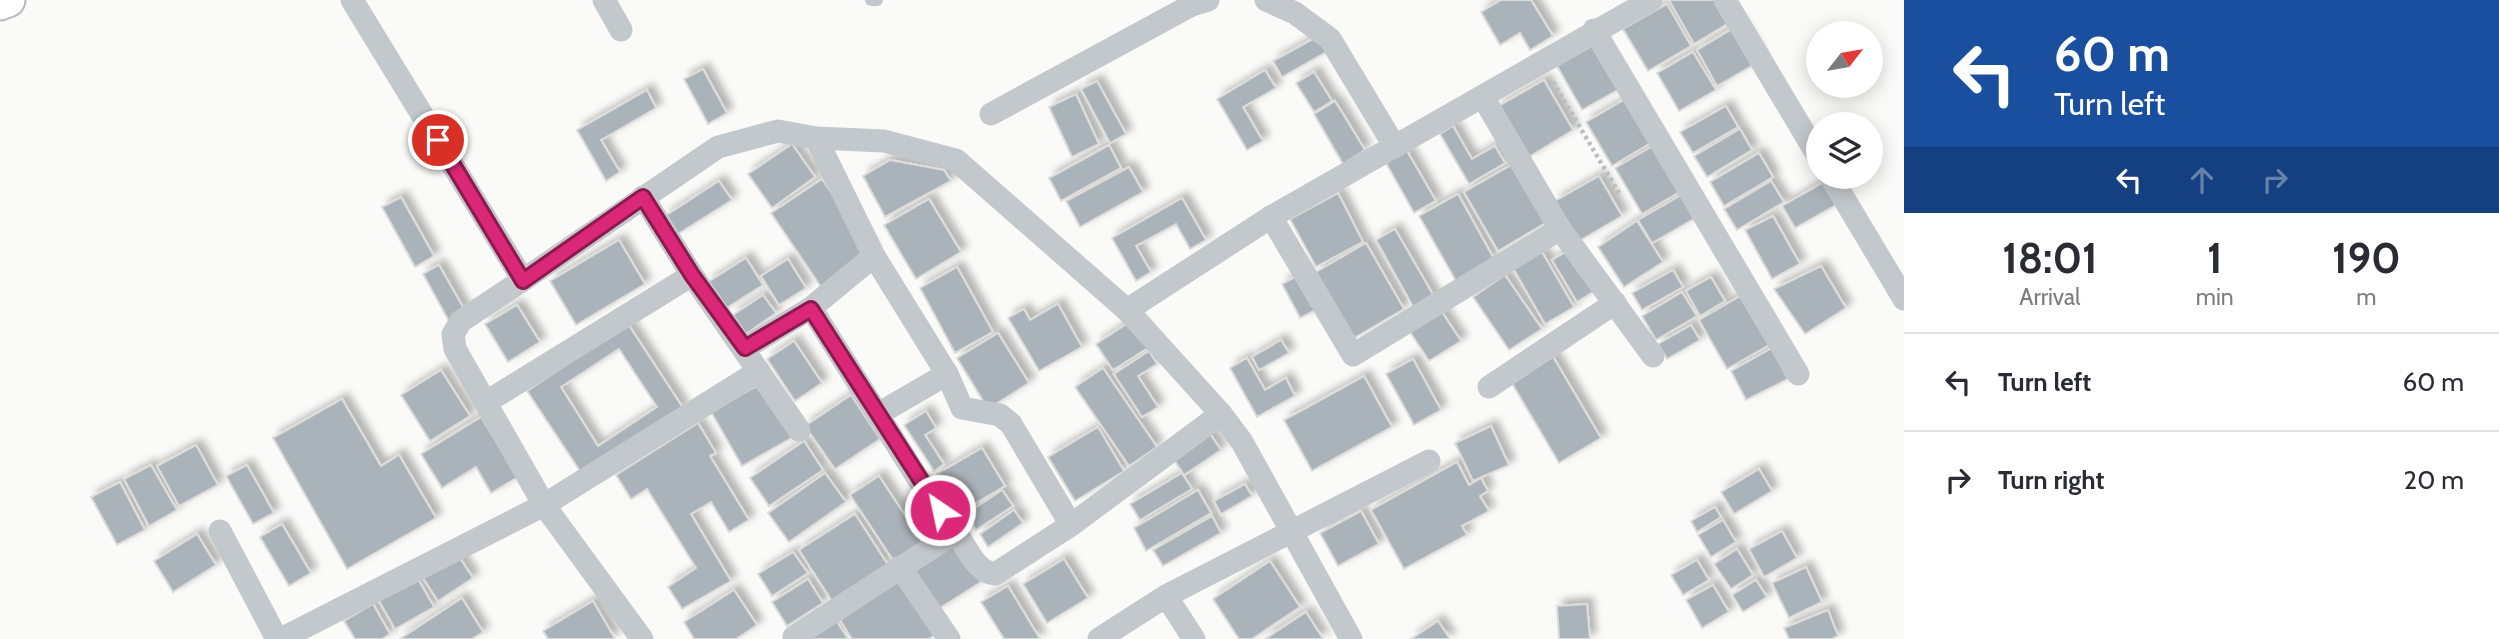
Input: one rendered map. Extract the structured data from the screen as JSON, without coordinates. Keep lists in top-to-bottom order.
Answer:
{
  "north": "top right",
  "page": {
    "turn": ["60 m", "Turn left"],
    "eta": [
      "18:01",
      "Arrival",
      "1",
      "min",
      "190",
      "m"
    ],
    "list": [
      {
        "name": "Turn left",
        "value": "60 m"
      },
      {
        "name": "Turn right",
        "value": "20 m"
      }
    ]
  }
}
